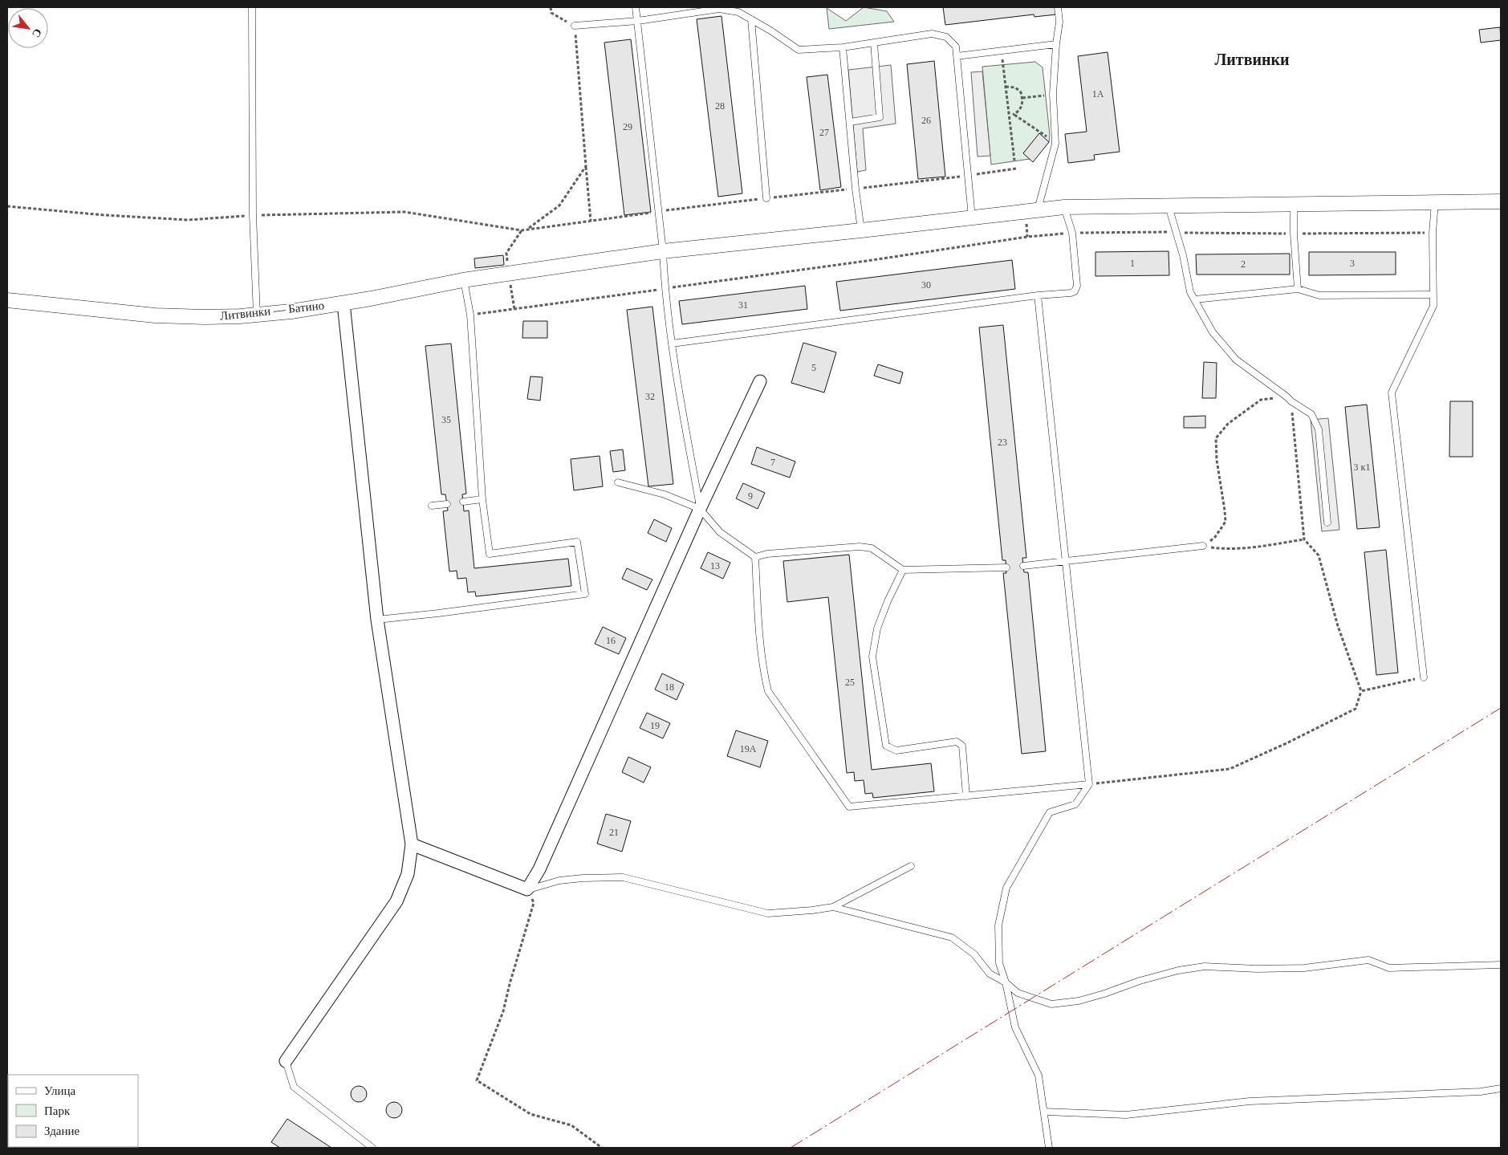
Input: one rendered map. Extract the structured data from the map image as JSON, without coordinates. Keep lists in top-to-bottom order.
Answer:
{
  "streets": {
    "street": ["Литвинки — Батино"]
  },
  "districts": ["Литвинки"],
  "house_numbers": [
    "1А",
    "28",
    "26",
    "29",
    "27",
    "1",
    "3",
    "2",
    "30",
    "31",
    "5",
    "32",
    "35",
    "23",
    "7",
    "3 к1",
    "9",
    "13",
    "16",
    "25",
    "18",
    "19",
    "19А",
    "21"
  ],
  "legend": ["Улица", "Парк", "Здание"],
  "north": "bottom right"
}
